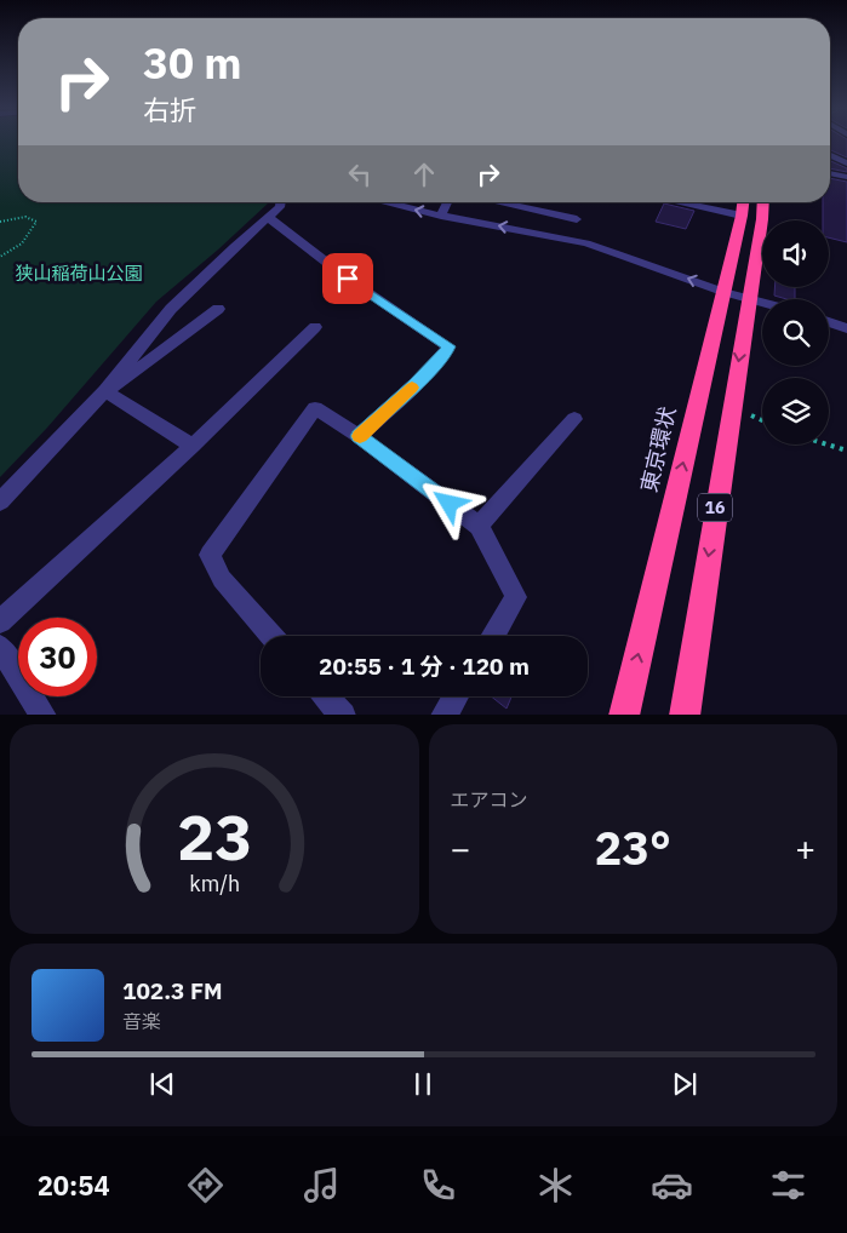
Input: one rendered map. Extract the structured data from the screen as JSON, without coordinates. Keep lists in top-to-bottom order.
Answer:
{
  "streets": {
    "highway": ["東京環状", "16"]
  },
  "parks": ["狭山稲荷山公園"],
  "page": {
    "turn": ["30 m", "右折"],
    "limit": "30",
    "trip": "20:55 · 1 分 · 120 m",
    "tile": "エアコン",
    "heat": ["−", "23°", "+"],
    "song": ["102.3 FM", "音楽"],
    "tabs": "20:54",
    "gauge": ["23", "km/h"]
  }
}
